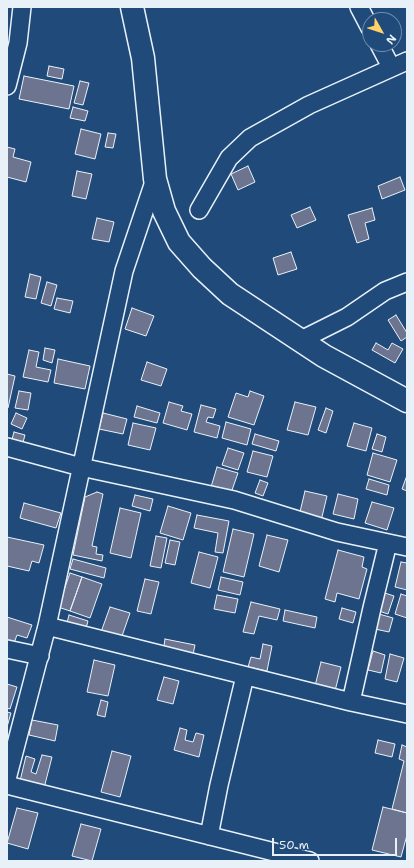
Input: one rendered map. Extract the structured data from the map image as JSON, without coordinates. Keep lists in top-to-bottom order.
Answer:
{
  "scale_bar": "50 m",
  "north": "bottom right"
}
